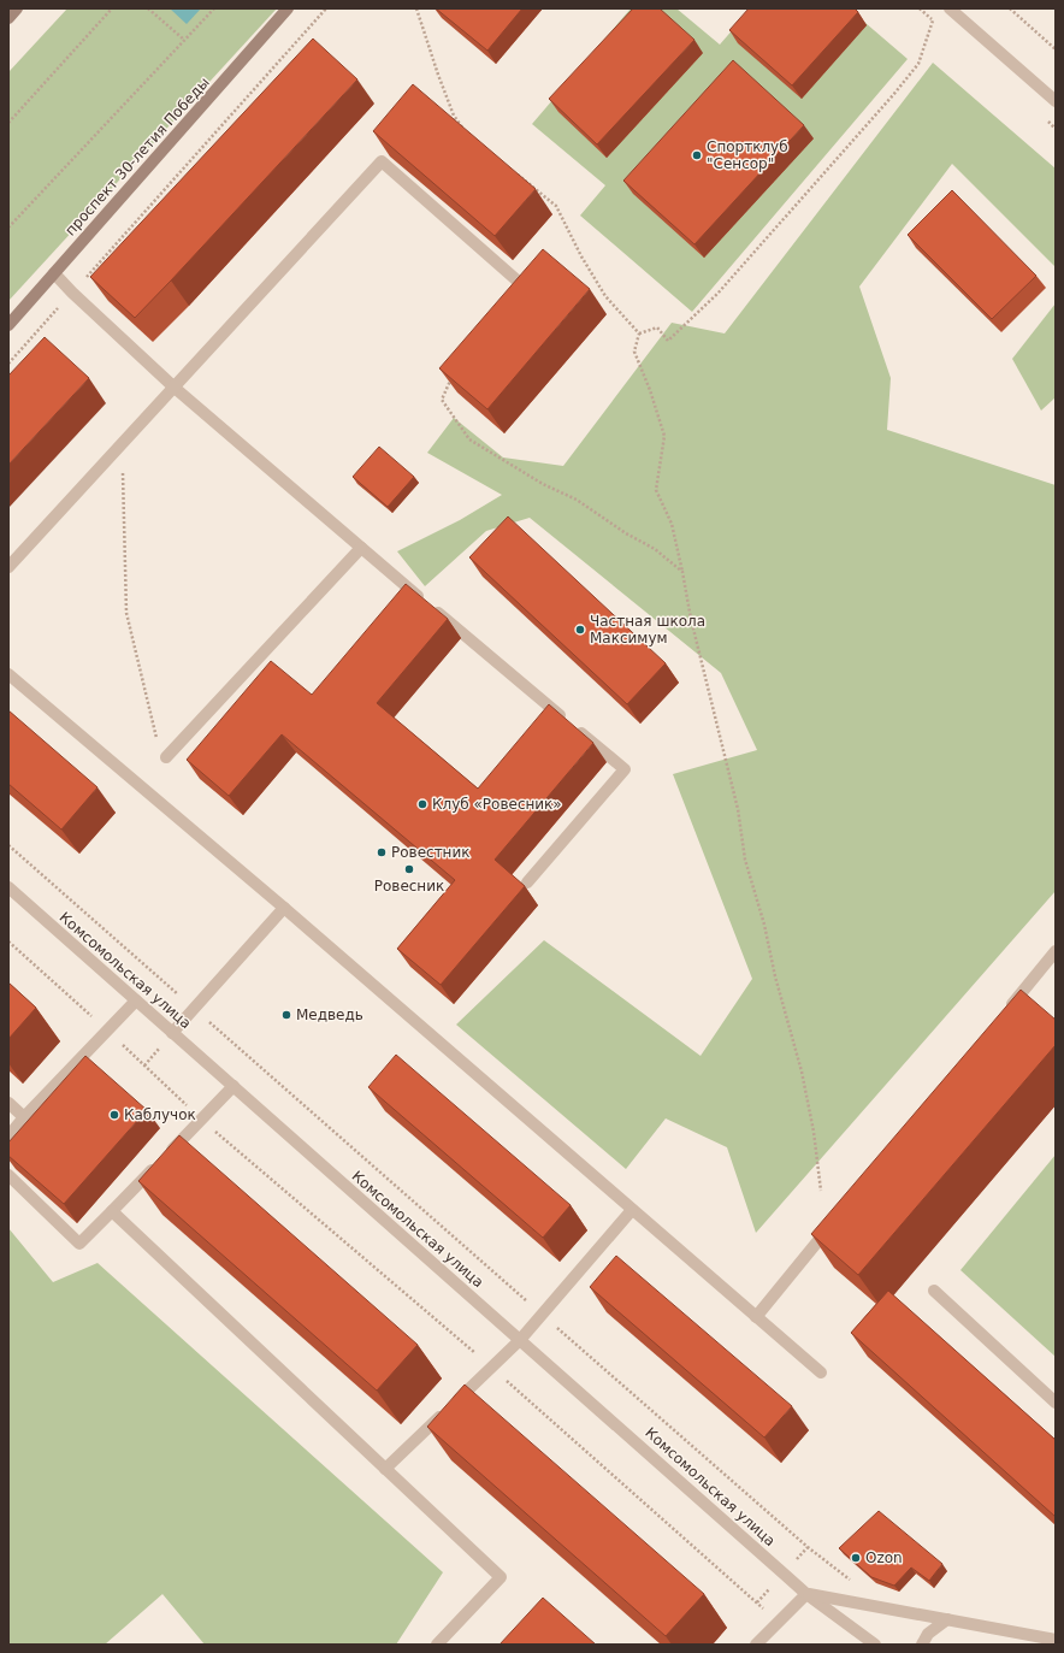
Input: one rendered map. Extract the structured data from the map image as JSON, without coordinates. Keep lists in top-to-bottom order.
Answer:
{
  "streets": {
    "main road": ["проспект 30-летия Победы"],
    "street": ["Комсомольская улица"]
  },
  "places": [
    "Спортклуб \"Сенсор\"",
    "Частная школа Максимум",
    "Клуб «Ровесник»",
    "Ровестник",
    "Ровесник",
    "Медведь",
    "Каблучок",
    "Ozon"
  ]
}
